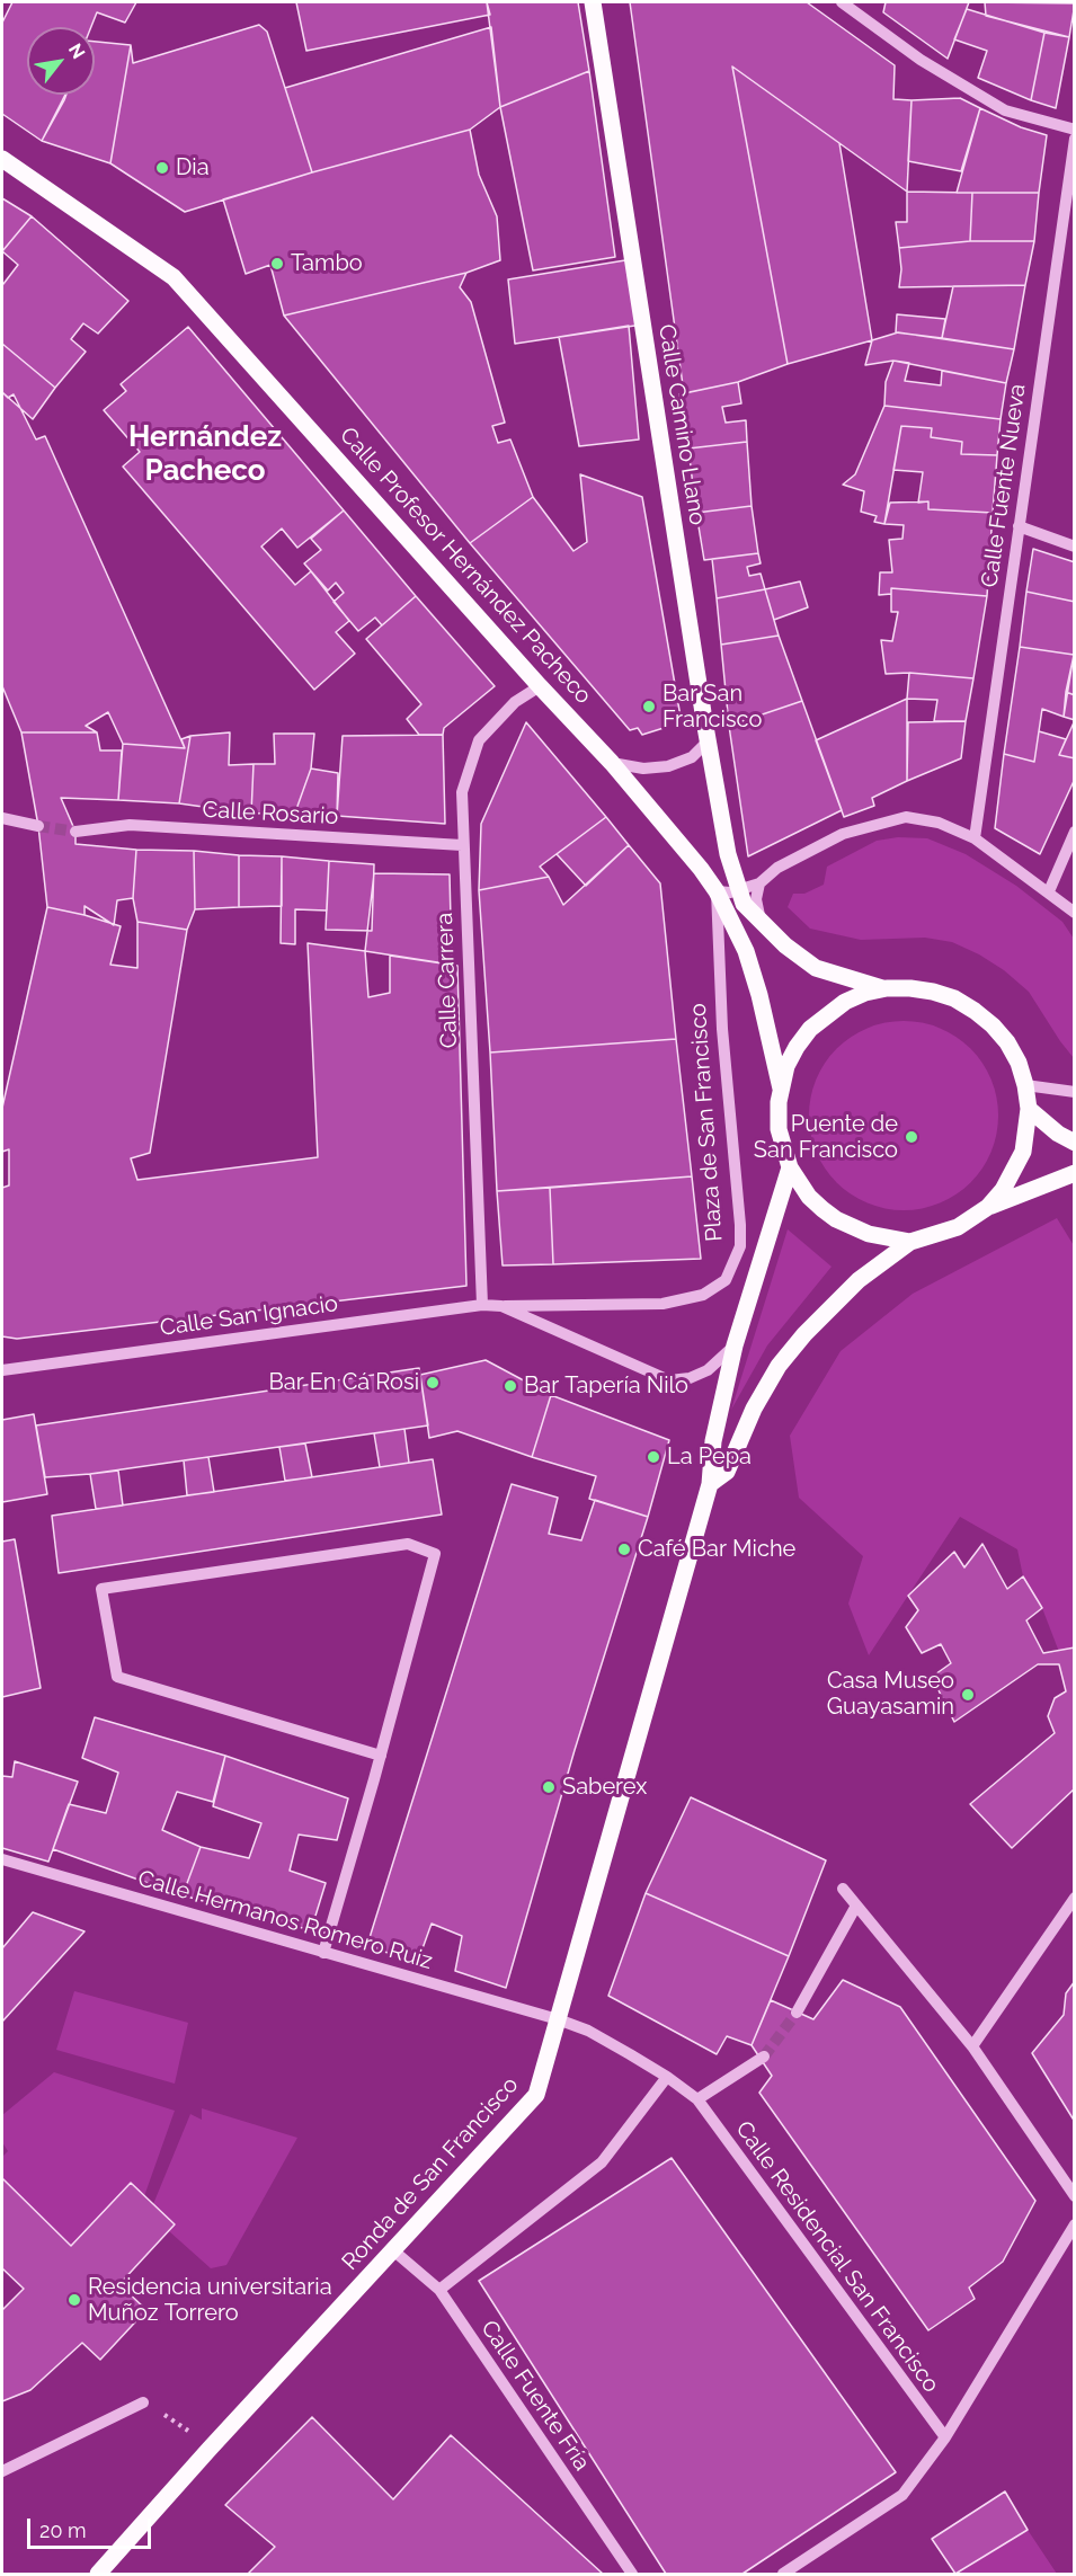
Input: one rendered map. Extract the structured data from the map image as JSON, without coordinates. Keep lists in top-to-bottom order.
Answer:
{
  "streets": {
    "main road": ["Calle Camino Llano", "Calle Profesor Hernández Pacheco", "Ronda de San Francisco"],
    "street": [
      "Calle Fuente Nueva",
      "Calle Rosario",
      "Calle Carrera",
      "Plaza de San Francisco",
      "Calle San Ignacio",
      "Calle Hermanos Romero Ruiz",
      "Calle Residencial San Francisco",
      "Calle Fuente Fría"
    ]
  },
  "crossings": [
    ["Calle Profesor Hernández Pacheco", "Calle Carrera"],
    ["Calle Profesor Hernández Pacheco", "Plaza de San Francisco"],
    ["Calle Rosario", "Calle Carrera"],
    ["Calle Carrera", "Calle San Ignacio"],
    ["Plaza de San Francisco", "Calle San Ignacio"],
    ["Calle Hermanos Romero Ruiz", "Ronda de San Francisco"],
    ["Calle Hermanos Romero Ruiz", "Calle Residencial San Francisco"],
    ["Ronda de San Francisco", "Calle Residencial San Francisco"],
    ["Ronda de San Francisco", "Calle Fuente Fría"]
  ],
  "districts": ["Hernández Pacheco"],
  "places": [
    "Dia",
    "Tambo",
    "Bar San Francisco",
    "Puente de San Francisco",
    "Bar En Cá Rosi",
    "Bar Tapería Nilo",
    "La Pepa",
    "Café Bar Miche",
    "Casa Museo Guayasamin",
    "Saberex",
    "Residencia universitaria Muñoz Torrero"
  ],
  "scale_bar": "20 m",
  "north": "top right"
}
